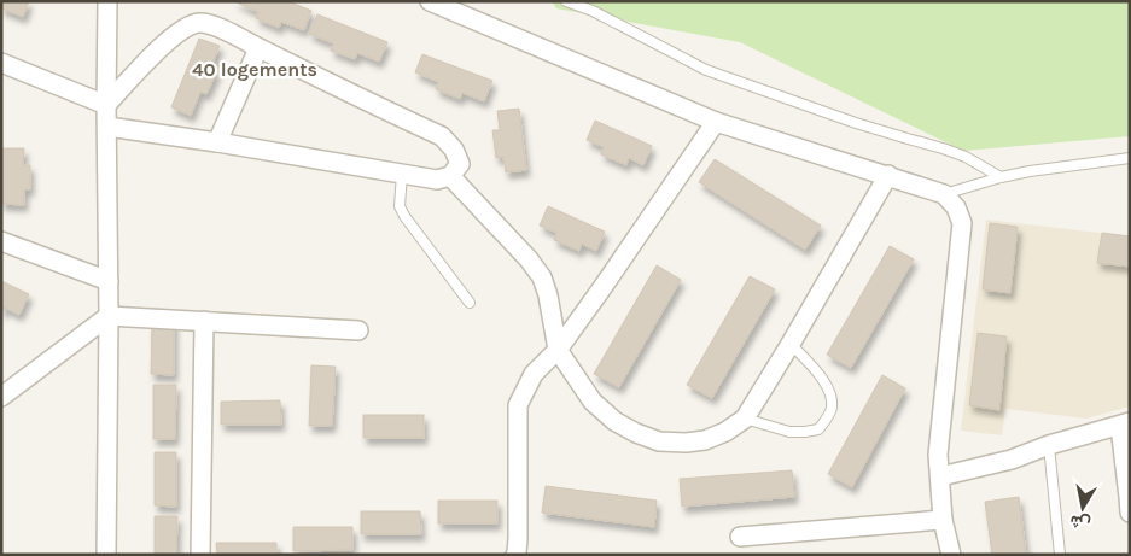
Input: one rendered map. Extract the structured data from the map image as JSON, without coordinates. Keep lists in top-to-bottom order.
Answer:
{
  "districts": ["40 logements"],
  "north": "bottom"
}
